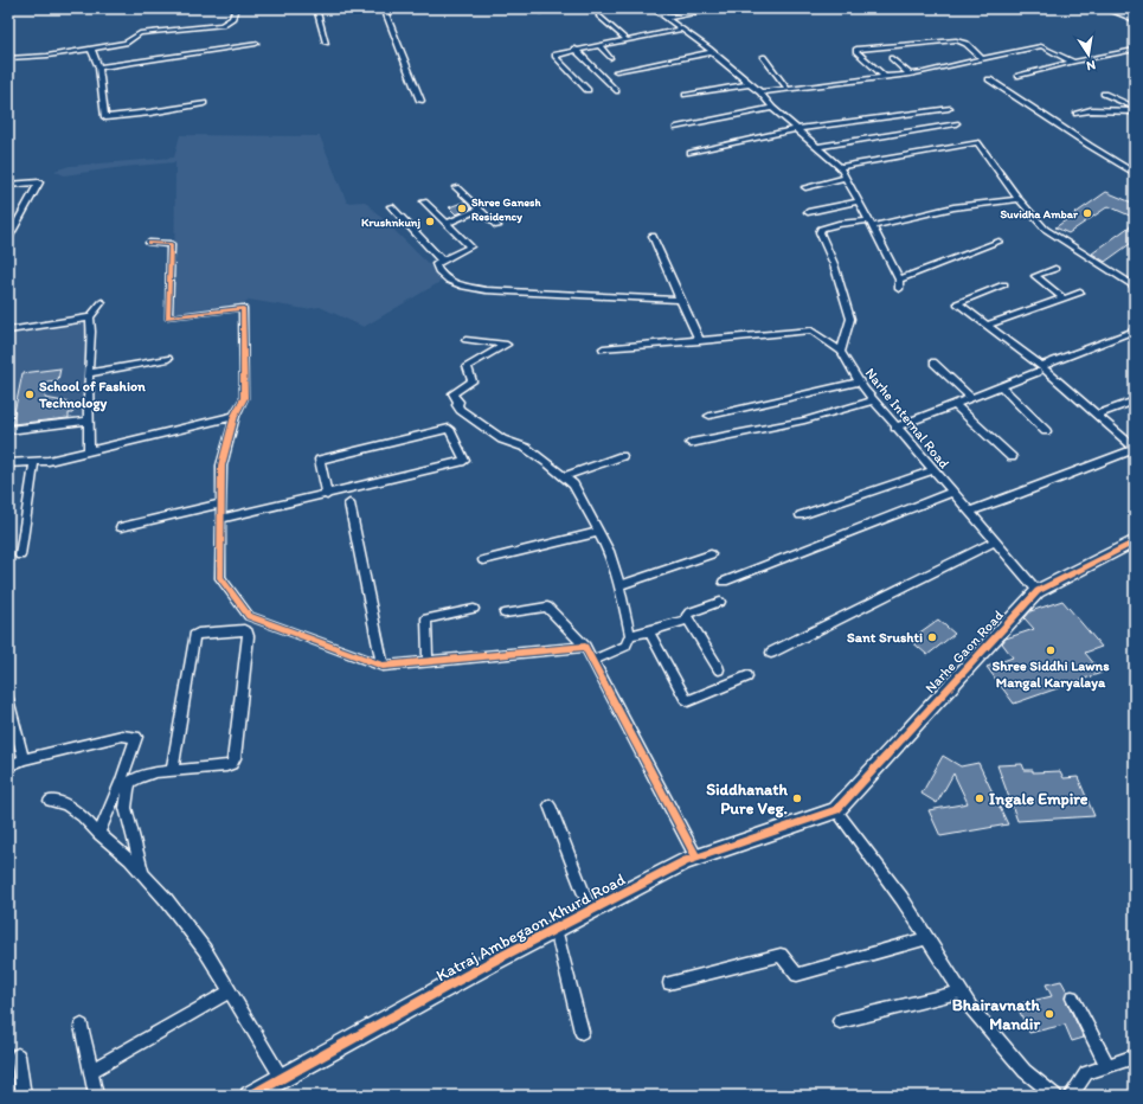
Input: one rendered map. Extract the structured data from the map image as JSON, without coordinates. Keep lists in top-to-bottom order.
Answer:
{
  "streets": {
    "street": ["Narhe Internal Road", "Narhe Gaon Road", "Katraj Ambegaon Khurd Road"]
  },
  "crossings": [
    ["Narhe Internal Road", "Narhe Gaon Road"],
    ["Narhe Gaon Road", "Katraj Ambegaon Khurd Road"]
  ],
  "places": [
    "Shree Ganesh Residency",
    "Suvidha Ambar",
    "Krushnkunj",
    "School of Fashion Technology",
    "Sant Srushti",
    "Shree Siddhi Lawns Mangal Karyalaya",
    "Siddhanath Pure Veg.",
    "Ingale Empire",
    "Bhairavnath Mandir"
  ],
  "north": "bottom"
}
